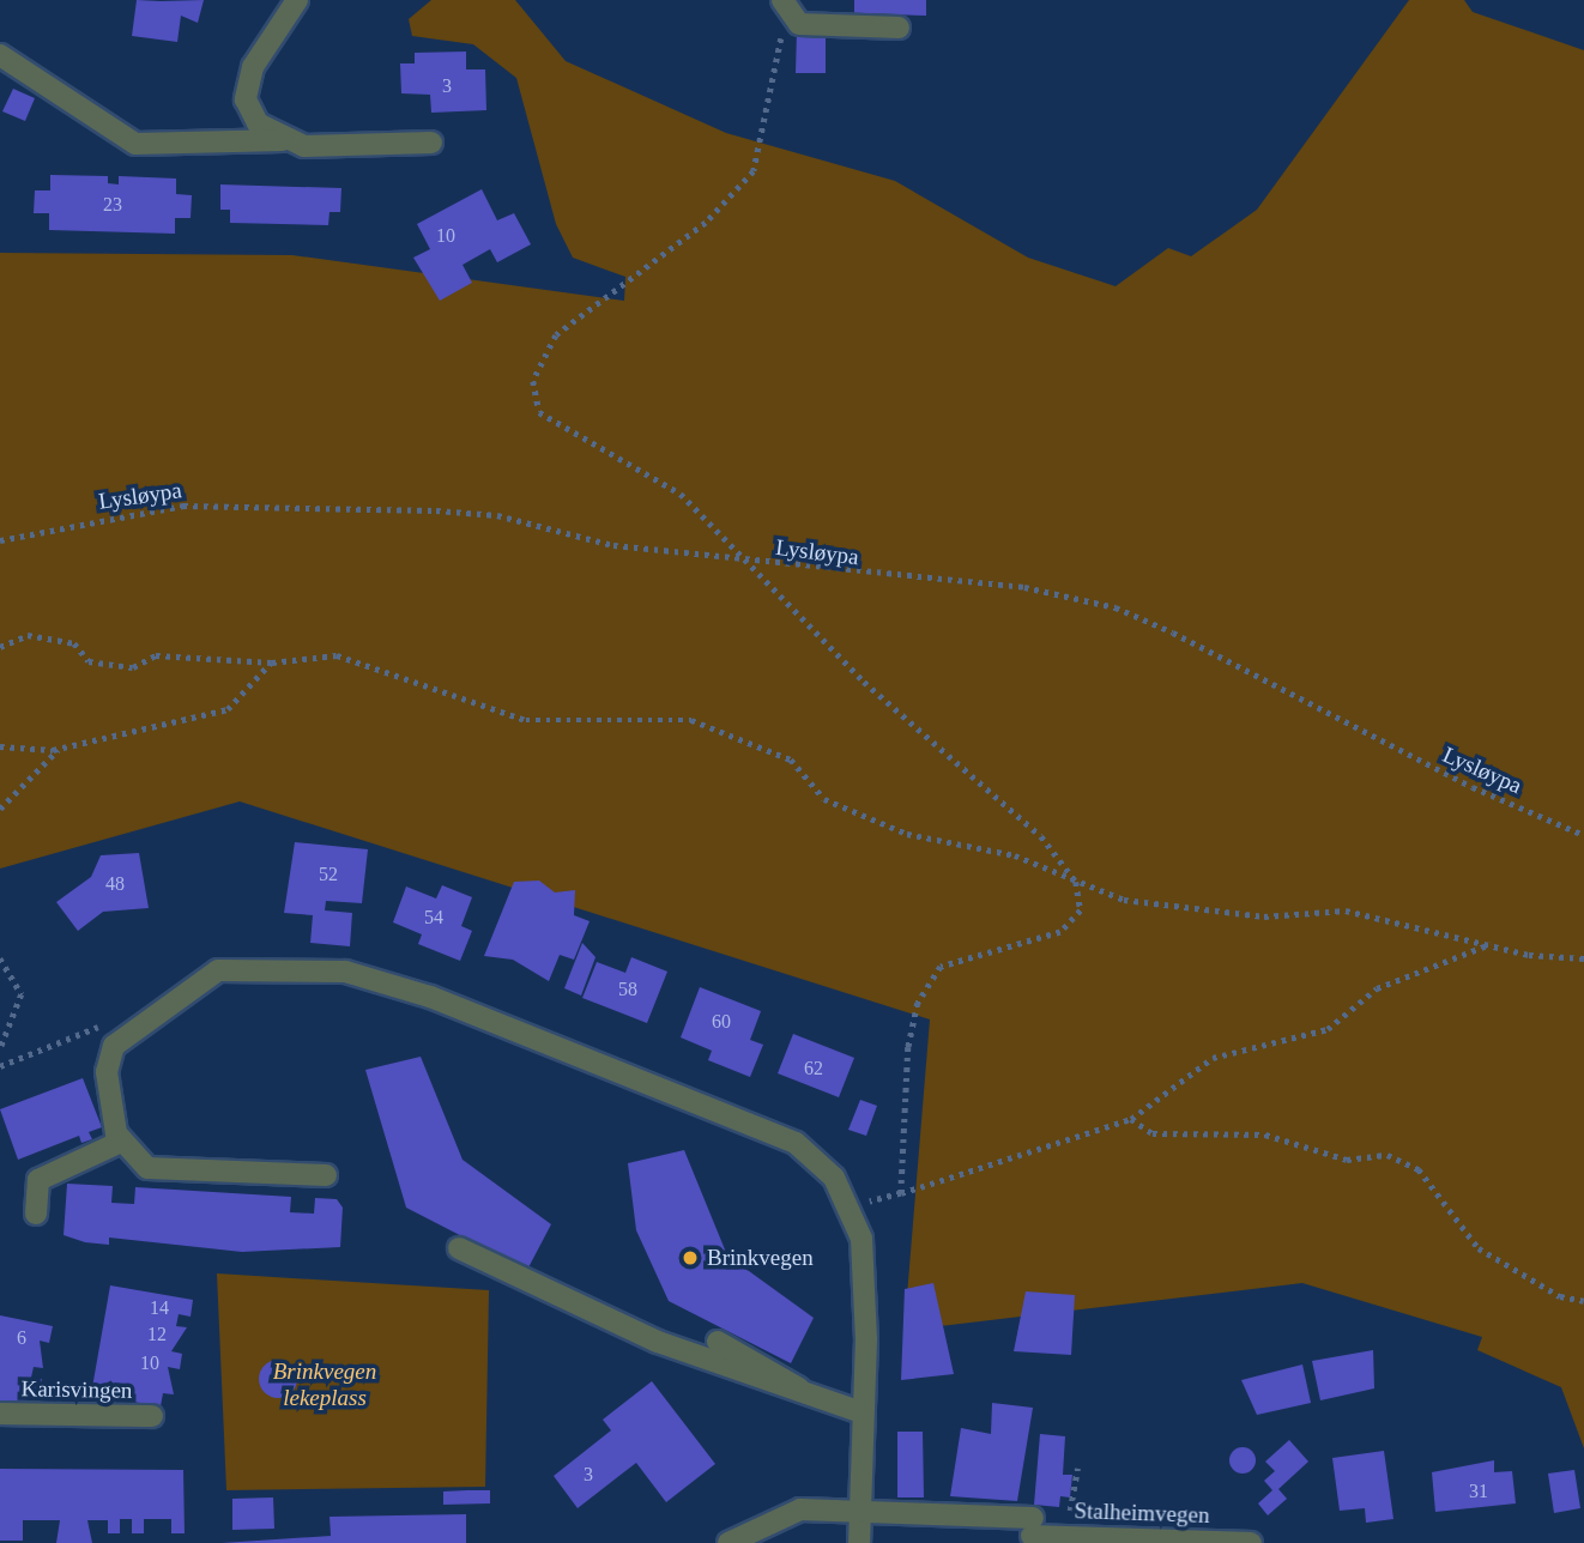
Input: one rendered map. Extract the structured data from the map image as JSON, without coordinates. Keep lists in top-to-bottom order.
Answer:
{
  "streets": {
    "street": ["Karisvingen", "Stalheimvegen"],
    "path": ["Lysløypa"]
  },
  "parks": ["Brinkvegen lekeplass"],
  "places": ["Brinkvegen"],
  "house_numbers": [
    "3",
    "23",
    "10",
    "52",
    "48",
    "54",
    "58",
    "60",
    "62",
    "14",
    "12",
    "6",
    "10",
    "3",
    "31"
  ]
}
